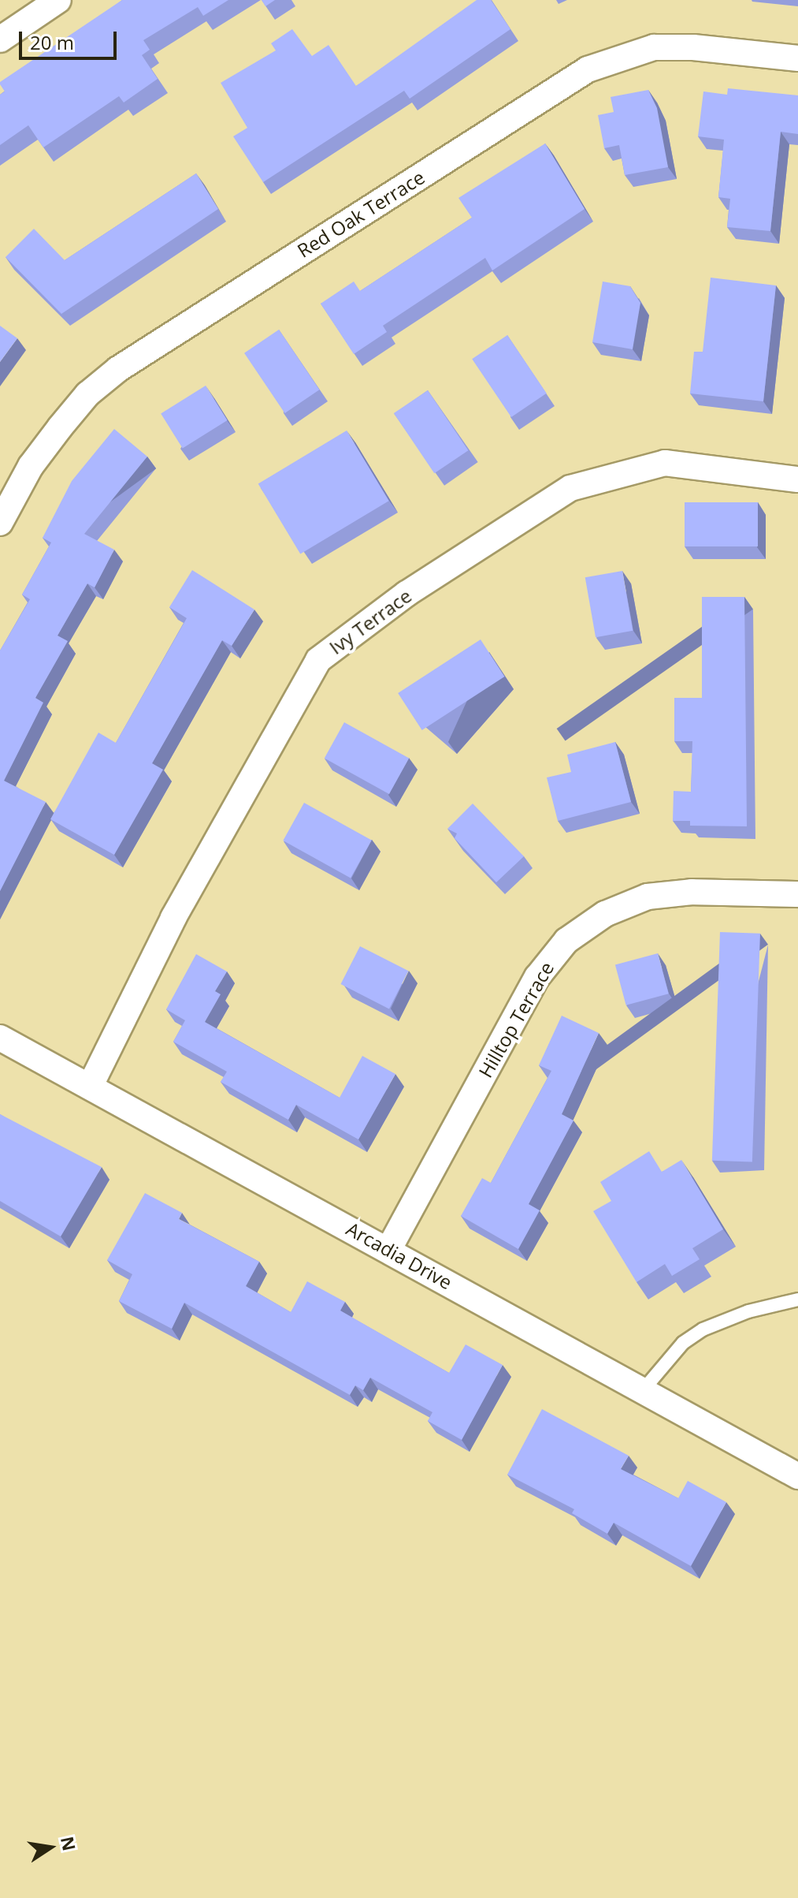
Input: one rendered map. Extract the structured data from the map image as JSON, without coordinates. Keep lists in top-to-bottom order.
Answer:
{
  "streets": {
    "street": [
      "Red Oak Terrace",
      "Ivy Terrace",
      "Hilltop Terrace",
      "Arcadia Drive"
    ]
  },
  "crossings": [
    ["Ivy Terrace", "Arcadia Drive"],
    ["Hilltop Terrace", "Arcadia Drive"]
  ],
  "scale_bar": "20 m",
  "north": "right"
}
